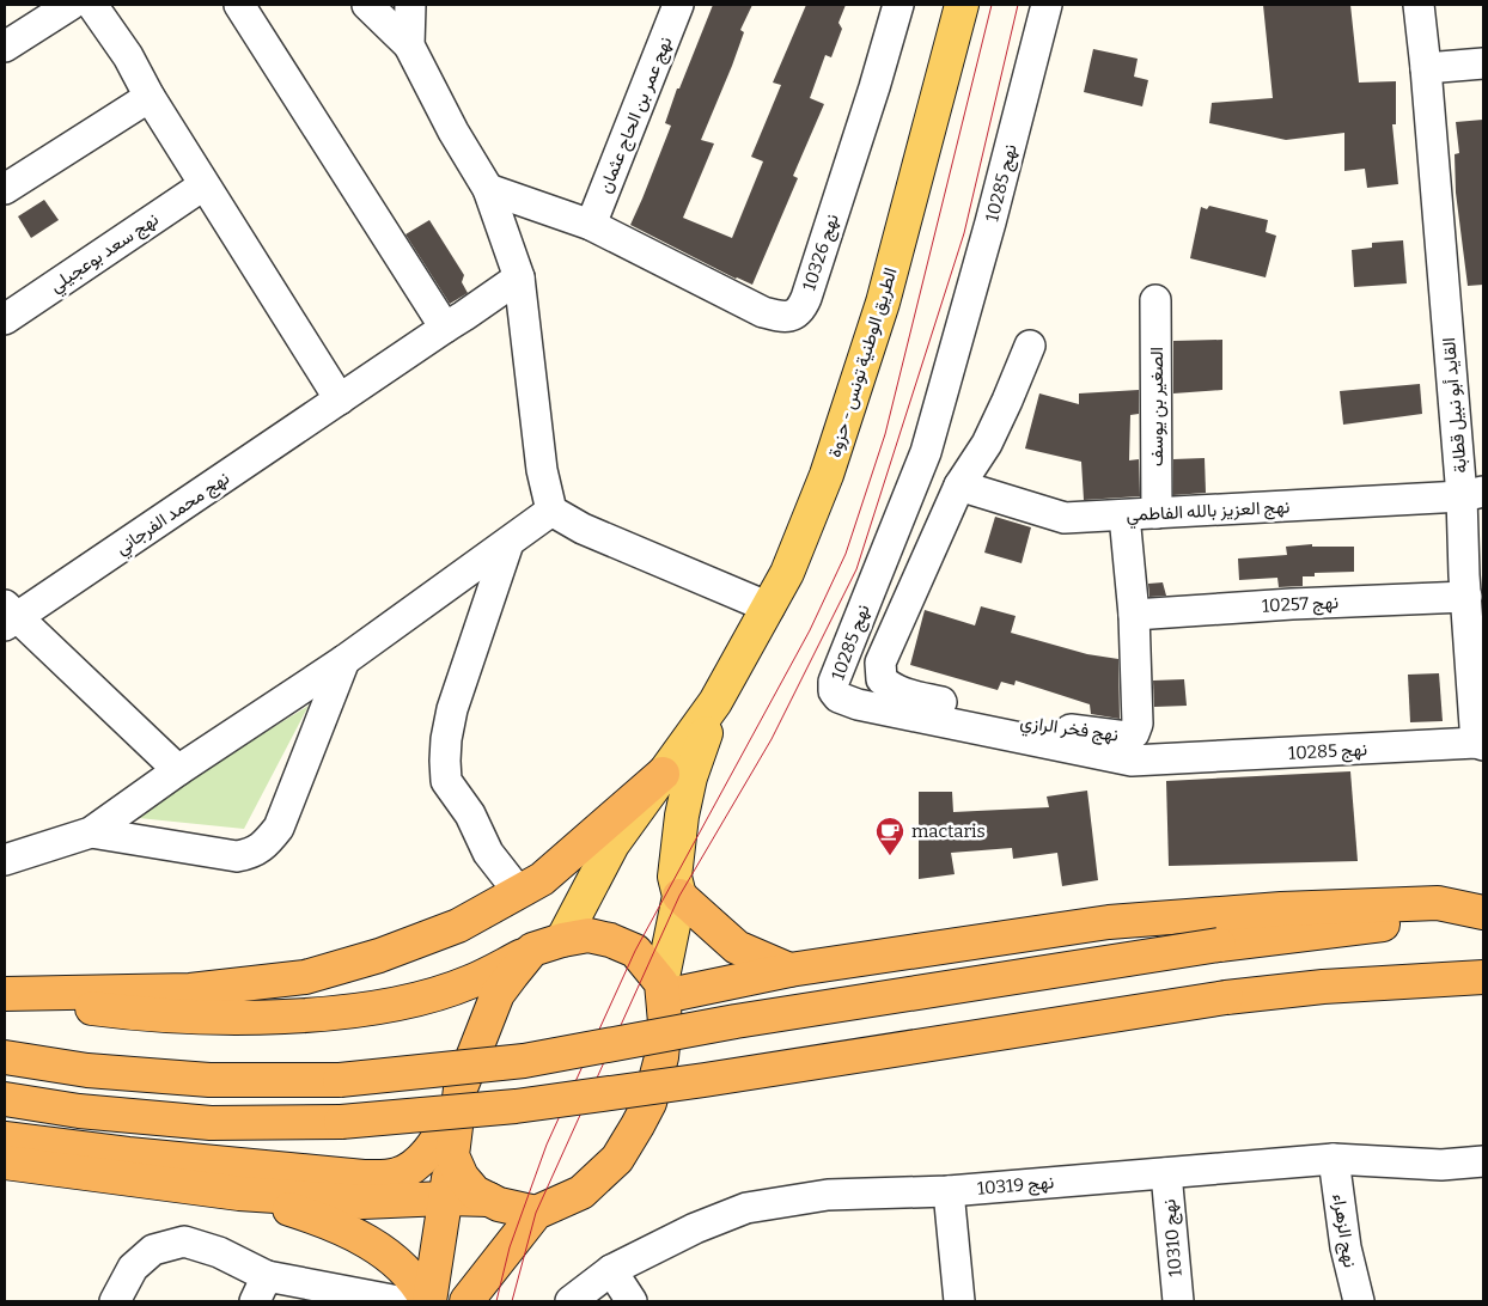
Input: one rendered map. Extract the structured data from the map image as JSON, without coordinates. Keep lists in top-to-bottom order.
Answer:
{
  "streets": {
    "main road": ["الطريق الوطنية تونس - حزوة"],
    "street": [
      "نهج عمر بن الحاج عثمان",
      "نهج 10285",
      "نهج سعد بوعجيلي",
      "نهج 10326",
      "القايد أبو نبيل قطابة",
      "الصغير بن يوسف",
      "نهج العزيز بالله الفاطمي",
      "نهج محمد الفرجاني",
      "نهج 10257",
      "نهج فخر الرازي",
      "نهج 10319",
      "نهج الزهراء",
      "نهج 10310"
    ]
  },
  "crossings": [
    ["نهج عمر بن الحاج عثمان", "نهج 10326"],
    ["نهج 10285", "القايد أبو نبيل قطابة"],
    ["القايد أبو نبيل قطابة", "نهج العزيز بالله الفاطمي"],
    ["القايد أبو نبيل قطابة", "نهج 10257"],
    ["الصغير بن يوسف", "نهج العزيز بالله الفاطمي"],
    ["نهج العزيز بالله الفاطمي", "نهج فخر الرازي"],
    ["نهج 10257", "نهج فخر الرازي"],
    ["نهج 10319", "نهج الزهراء"],
    ["نهج 10319", "نهج 10310"]
  ],
  "places": {
    "cafe": ["mactaris"]
  }
}
